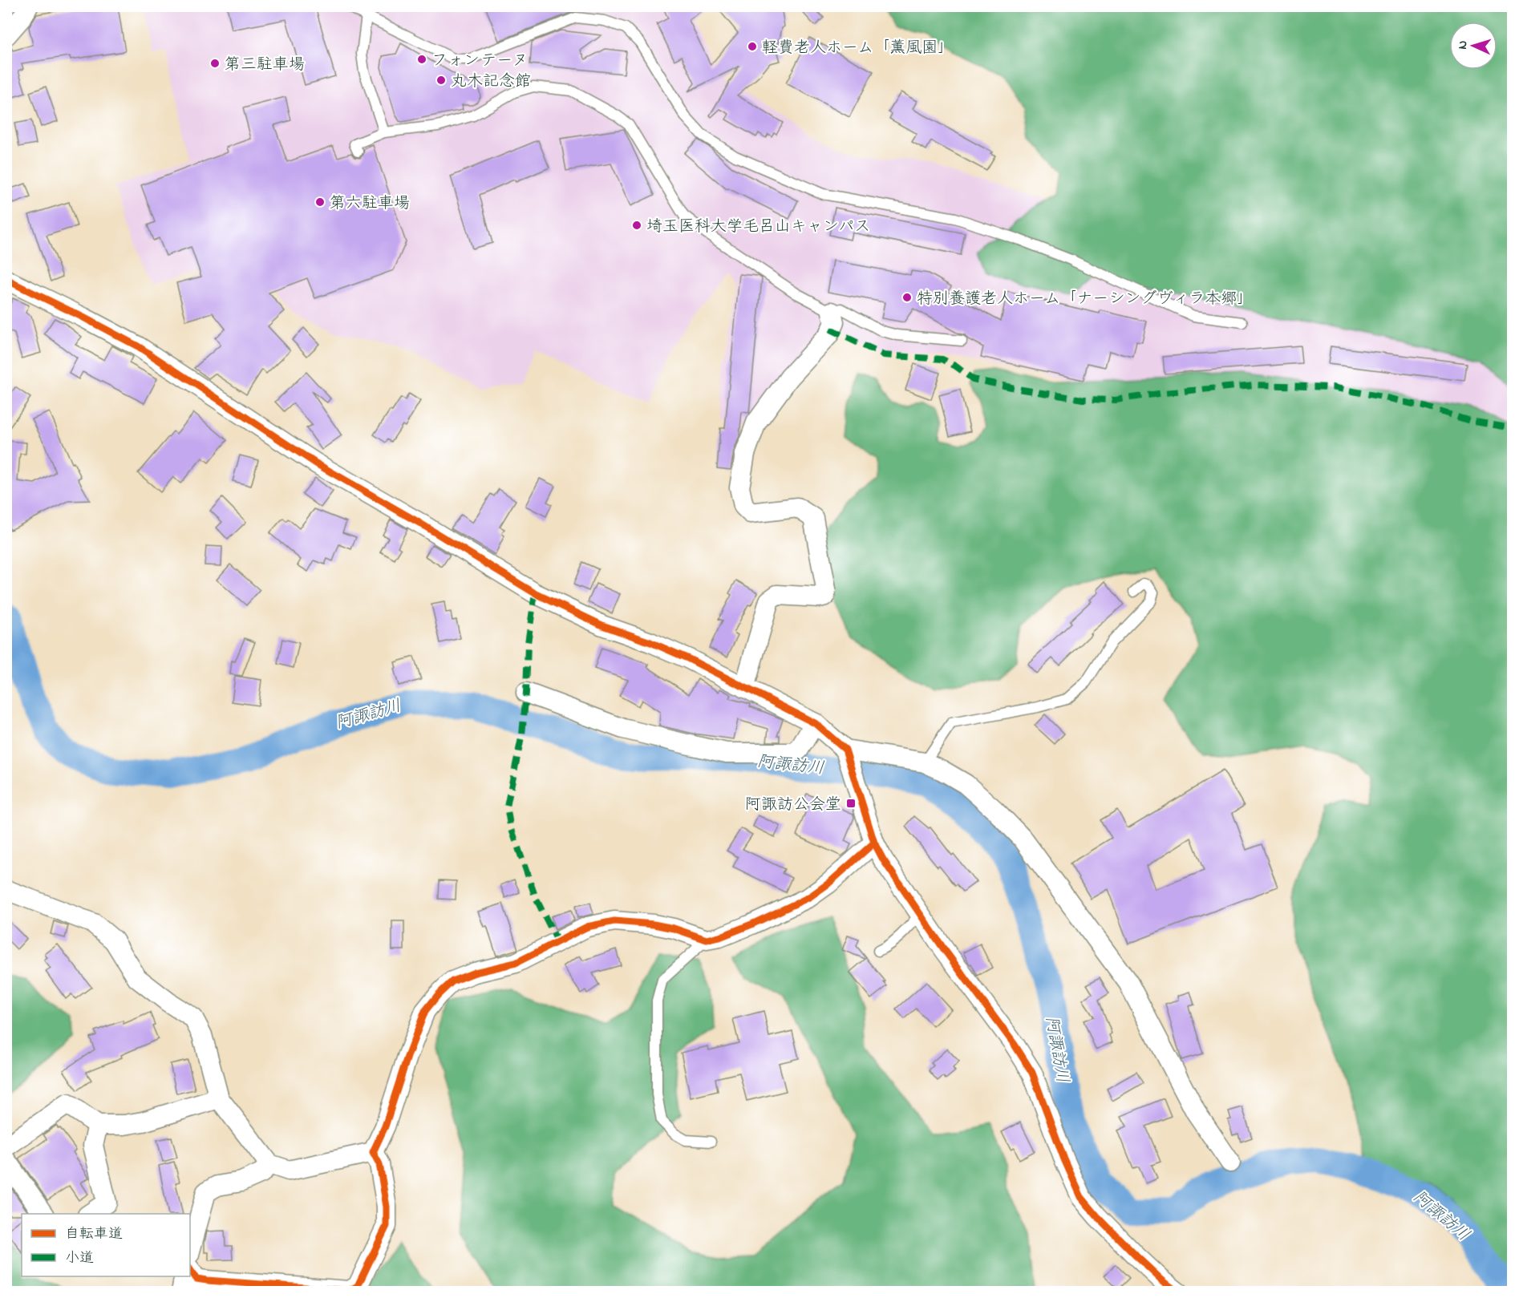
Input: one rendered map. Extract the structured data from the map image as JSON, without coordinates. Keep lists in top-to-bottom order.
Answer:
{
  "water": ["阿諏訪川"],
  "places": {
    "other": [
      "軽費老人ホーム「薫風園」",
      "フォンテーヌ",
      "第三駐車場",
      "丸木記念館",
      "第六駐車場",
      "埼玉医科大学毛呂山キャンパス",
      "特別養護老人ホーム「ナーシングヴィラ本郷」"
    ],
    "transit": ["阿諏訪公会堂"]
  },
  "legend": ["自転車道", "小道"],
  "north": "left"
}
